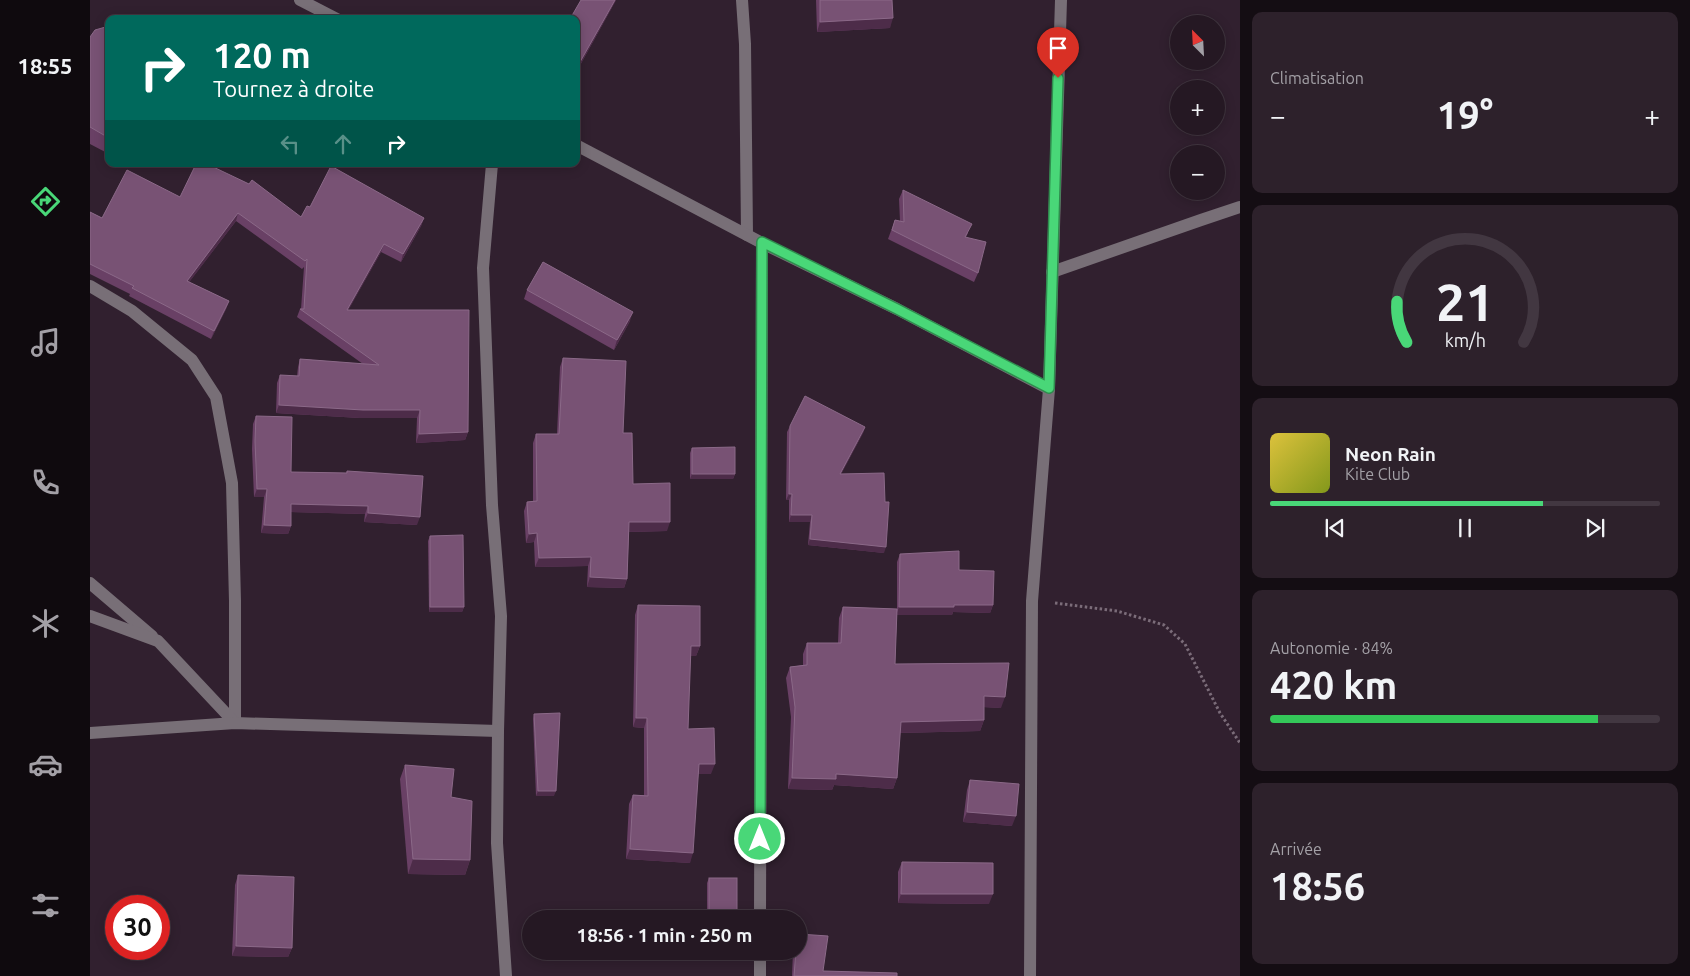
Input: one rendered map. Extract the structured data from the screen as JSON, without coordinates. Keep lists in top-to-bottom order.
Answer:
{
  "north": "top left",
  "page": {
    "tabs": "18:55",
    "tile": [
      "Climatisation",
      ["Autonomie · 84%", "420 km"],
      ["Arrivée", "18:56"]
    ],
    "map_buttons": ["+", "−"],
    "turn": ["120 m", "Tournez à droite"],
    "heat": ["−", "19°", "+"],
    "song": ["Neon Rain", "Kite Club"],
    "limit": "30",
    "trip": "18:56 · 1 min · 250 m",
    "gauge": ["21", "km/h"]
  }
}
